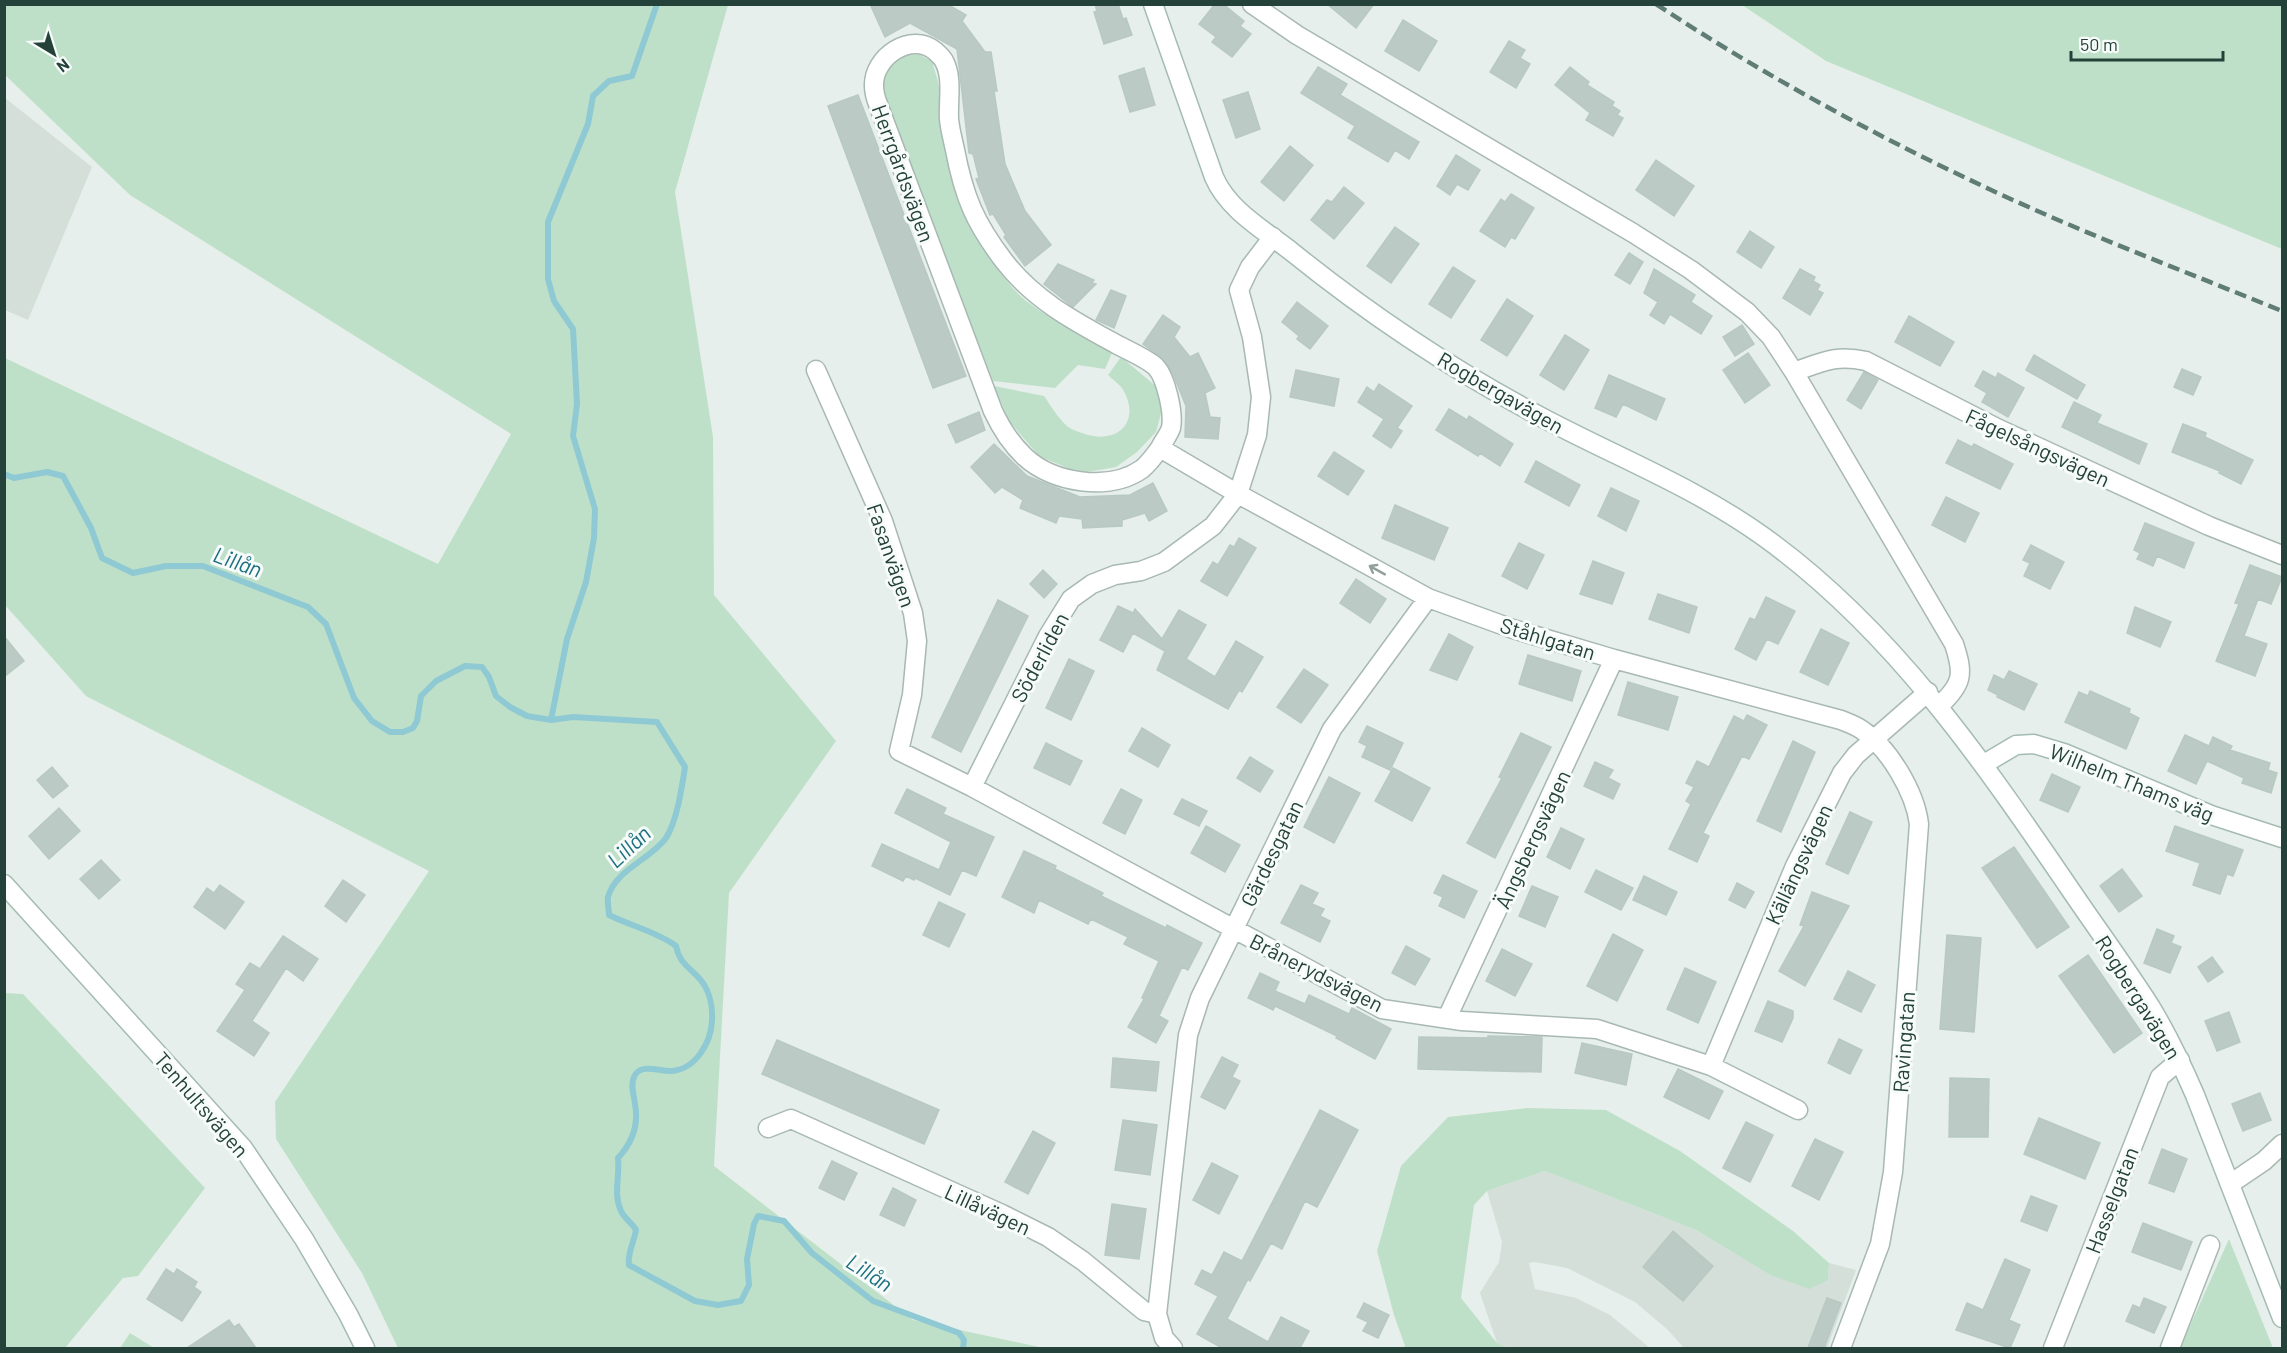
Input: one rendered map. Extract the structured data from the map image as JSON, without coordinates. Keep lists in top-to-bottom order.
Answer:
{
  "streets": {
    "street": [
      "Herrgårdsvägen",
      "Rogbergavägen",
      "Fågelsångsvägen",
      "Fasanvägen",
      "Ståhlgatan",
      "Söderliden",
      "Wilhelm Thams väg",
      "Ängsbergsvägen",
      "Gärdesgatan",
      "Källängsvägen",
      "Brånerydsvägen",
      "Ravingatan",
      "Tenhultsvägen",
      "Hasselgatan",
      "Lillåvägen"
    ]
  },
  "crossings": [
    ["Rogbergavägen", "Söderliden"],
    ["Rogbergavägen", "Wilhelm Thams väg"],
    ["Rogbergavägen", "Källängsvägen"],
    ["Rogbergavägen", "Hasselgatan"],
    ["Fasanvägen", "Brånerydsvägen"],
    ["Ståhlgatan", "Söderliden"],
    ["Ståhlgatan", "Ängsbergsvägen"],
    ["Ståhlgatan", "Gärdesgatan"],
    ["Ståhlgatan", "Källängsvägen"],
    ["Ståhlgatan", "Ravingatan"],
    ["Söderliden", "Brånerydsvägen"],
    ["Ängsbergsvägen", "Brånerydsvägen"],
    ["Gärdesgatan", "Brånerydsvägen"],
    ["Gärdesgatan", "Lillåvägen"],
    ["Källängsvägen", "Brånerydsvägen"],
    ["Källängsvägen", "Ravingatan"]
  ],
  "water": ["Lillån"],
  "scale_bar": "50 m",
  "north": "bottom right"
}
